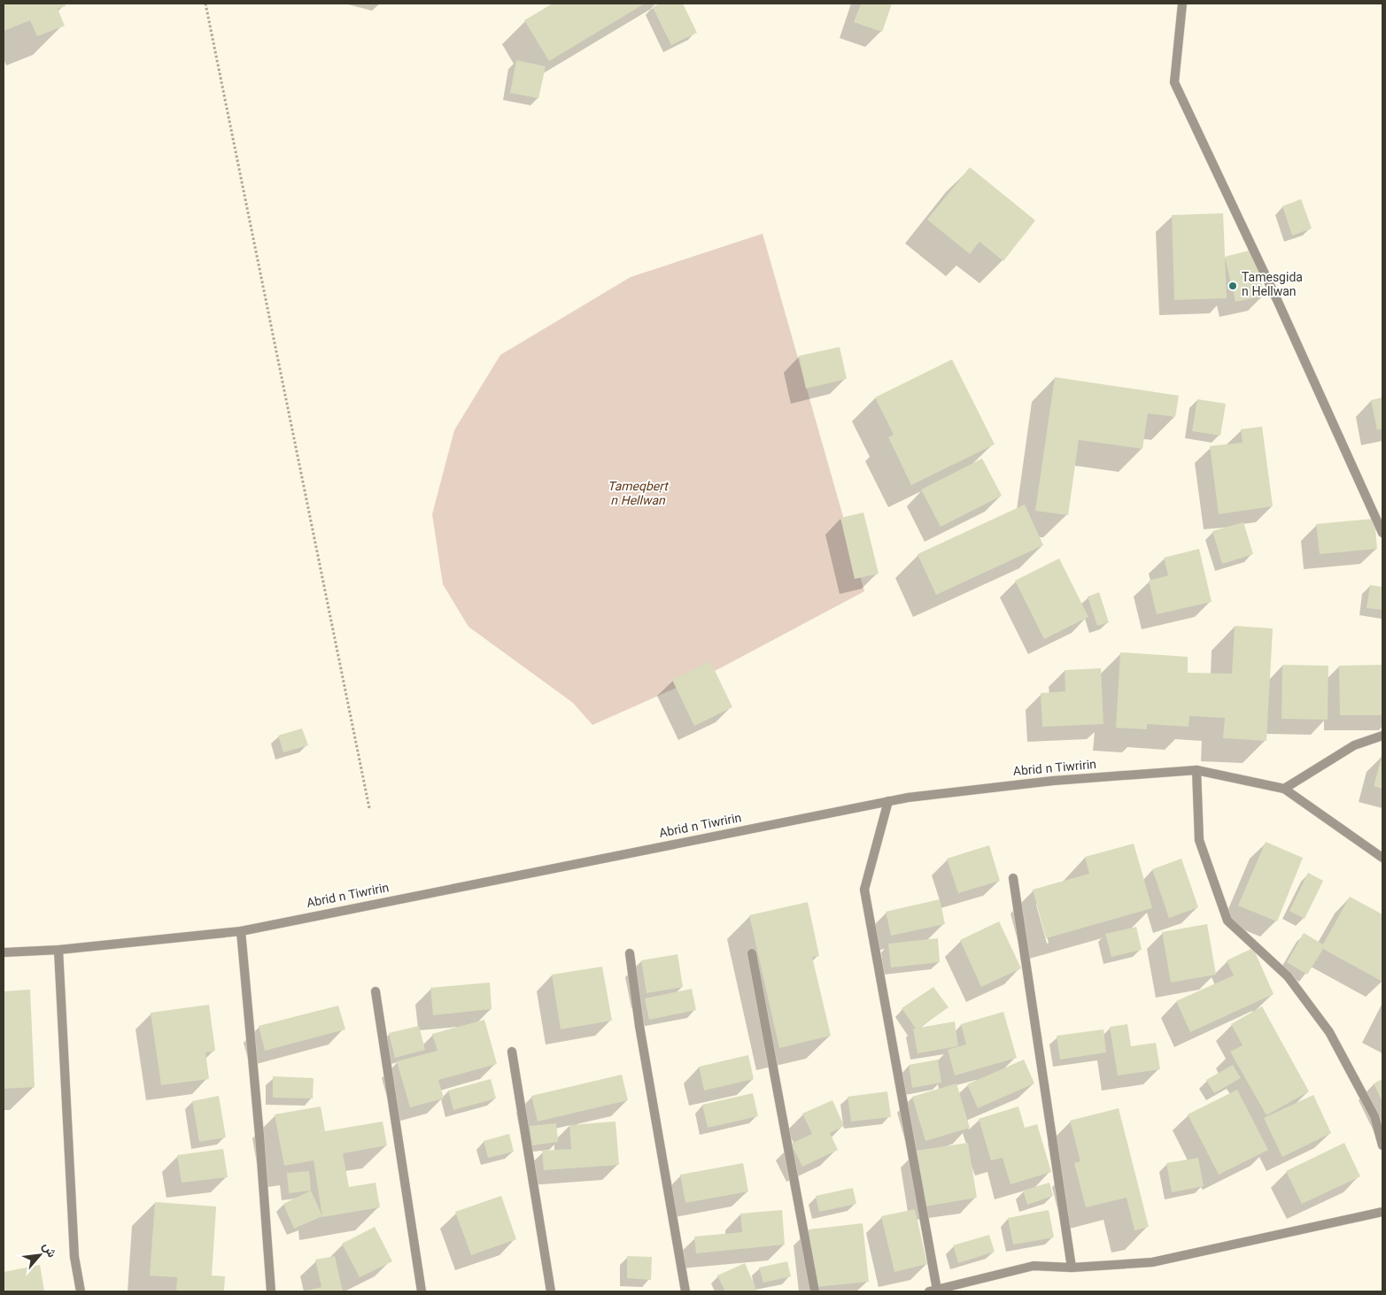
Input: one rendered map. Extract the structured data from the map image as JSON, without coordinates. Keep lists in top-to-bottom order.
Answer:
{
  "streets": {
    "street": ["Abrid n Tiwririn"]
  },
  "parks": ["Tameqbeṛt n Hellwan"],
  "places": ["Tamesgida n Hellwan"],
  "north": "top right"
}
